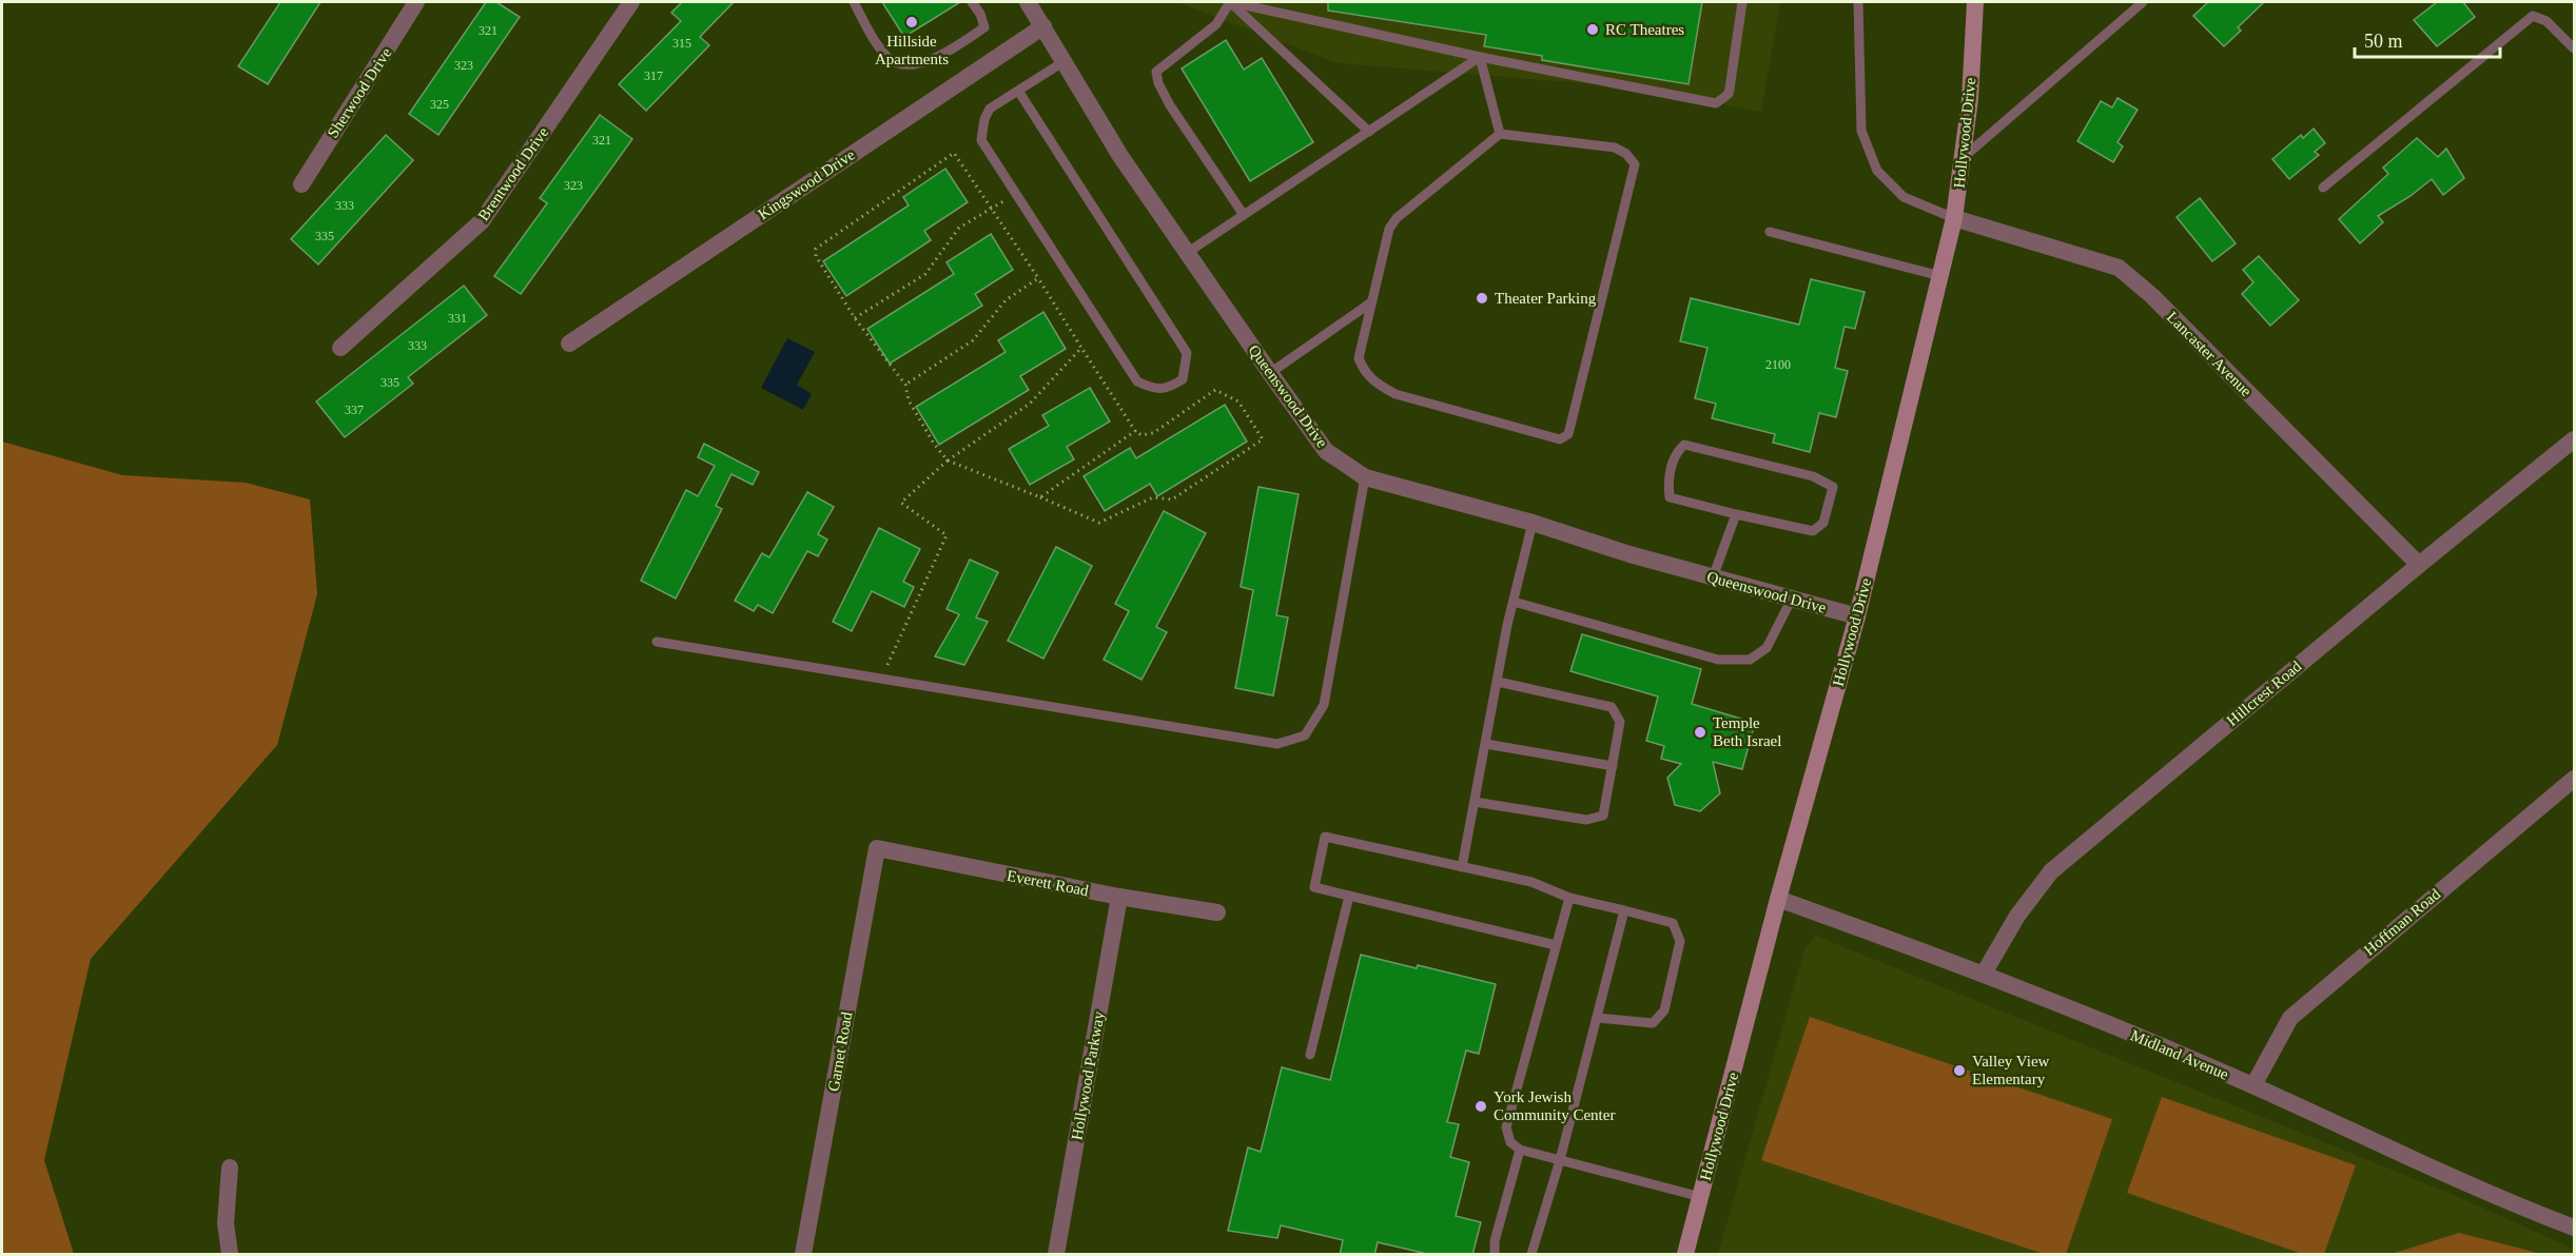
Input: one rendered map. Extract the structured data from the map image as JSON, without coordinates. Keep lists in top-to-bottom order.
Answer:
{
  "streets": {
    "main road": ["Hollywood Drive"],
    "street": [
      "Sherwood Drive",
      "Brentwood Drive",
      "Kingswood Drive",
      "Lancaster Avenue",
      "Queenswood Drive",
      "Hillcrest Road",
      "Everett Road",
      "Hoffman Road",
      "Garnet Road",
      "Midland Avenue",
      "Hollywood Parkway"
    ]
  },
  "crossings": [
    ["Hollywood Drive", "Lancaster Avenue"],
    ["Hollywood Drive", "Queenswood Drive"],
    ["Hollywood Drive", "Midland Avenue"],
    ["Kingswood Drive", "Queenswood Drive"],
    ["Lancaster Avenue", "Hillcrest Road"],
    ["Hillcrest Road", "Midland Avenue"],
    ["Everett Road", "Garnet Road"],
    ["Everett Road", "Hollywood Parkway"],
    ["Hoffman Road", "Midland Avenue"]
  ],
  "places": [
    "Hillside Apartments",
    "RC Theatres",
    "Theater Parking",
    "Temple Beth Israel",
    "Valley View Elementary",
    "York Jewish Community Center"
  ],
  "house_numbers": [
    "321",
    "315",
    "323",
    "317",
    "325",
    "321",
    "323",
    "333",
    "335",
    "331",
    "333",
    "2100",
    "335",
    "337"
  ],
  "scale_bar": "50 m"
}
